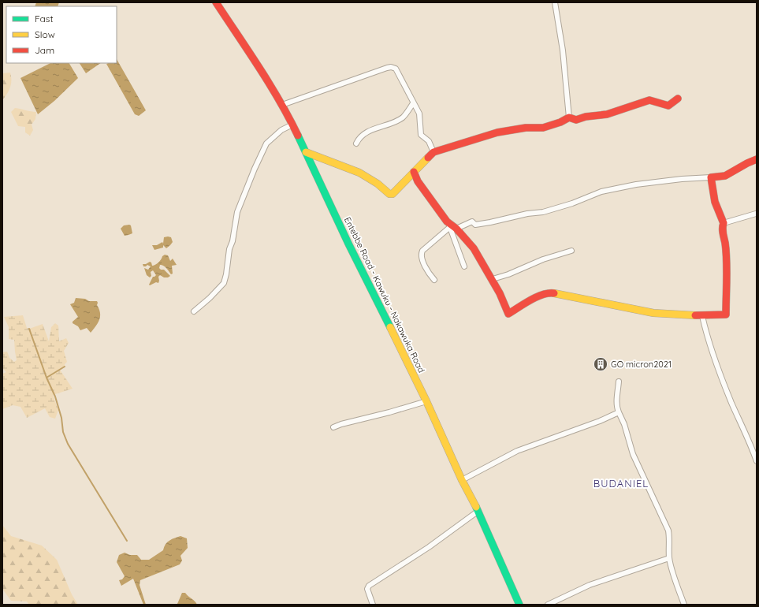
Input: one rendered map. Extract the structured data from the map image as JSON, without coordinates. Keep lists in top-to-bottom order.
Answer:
{
  "streets": {
    "street": ["Entebbe Road - Kawuku - Nakawuka Road"]
  },
  "districts": ["BUDANIEL"],
  "places": {
    "building": ["GO micron2021"]
  },
  "legend": ["Fast", "Slow", "Jam"]
}
